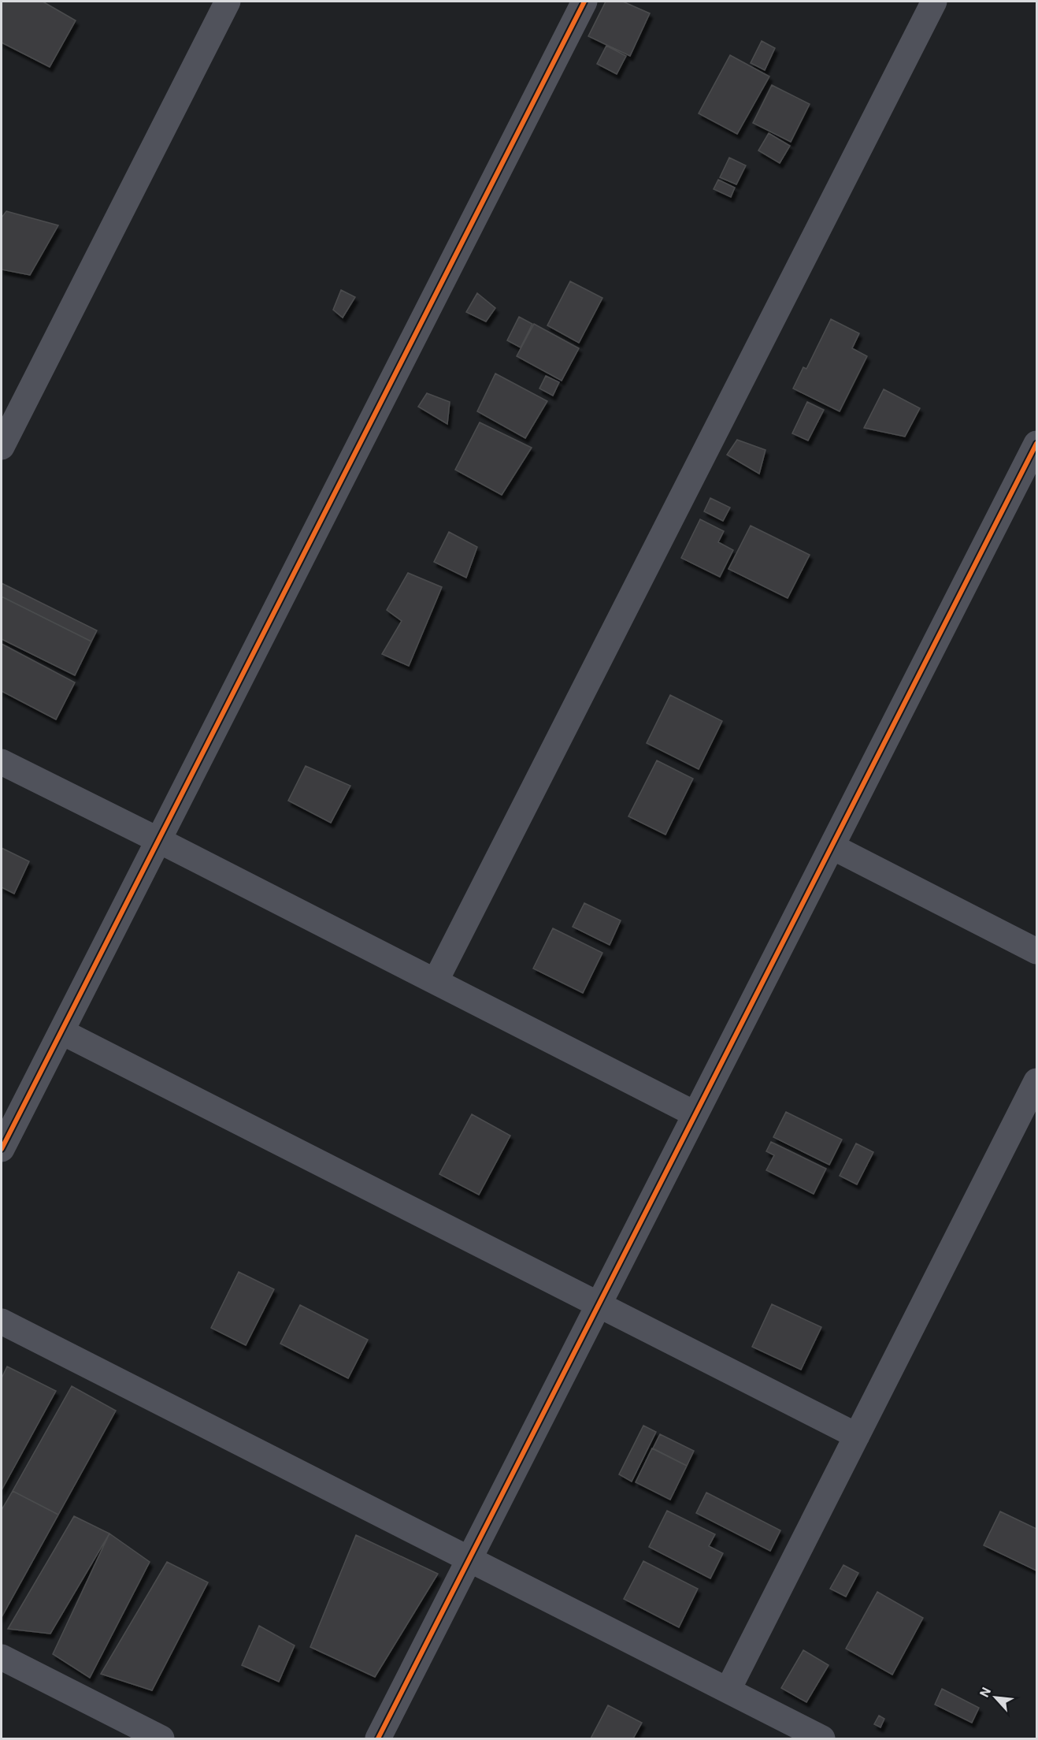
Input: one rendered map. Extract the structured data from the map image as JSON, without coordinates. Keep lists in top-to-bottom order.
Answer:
{
  "north": "top left"
}
